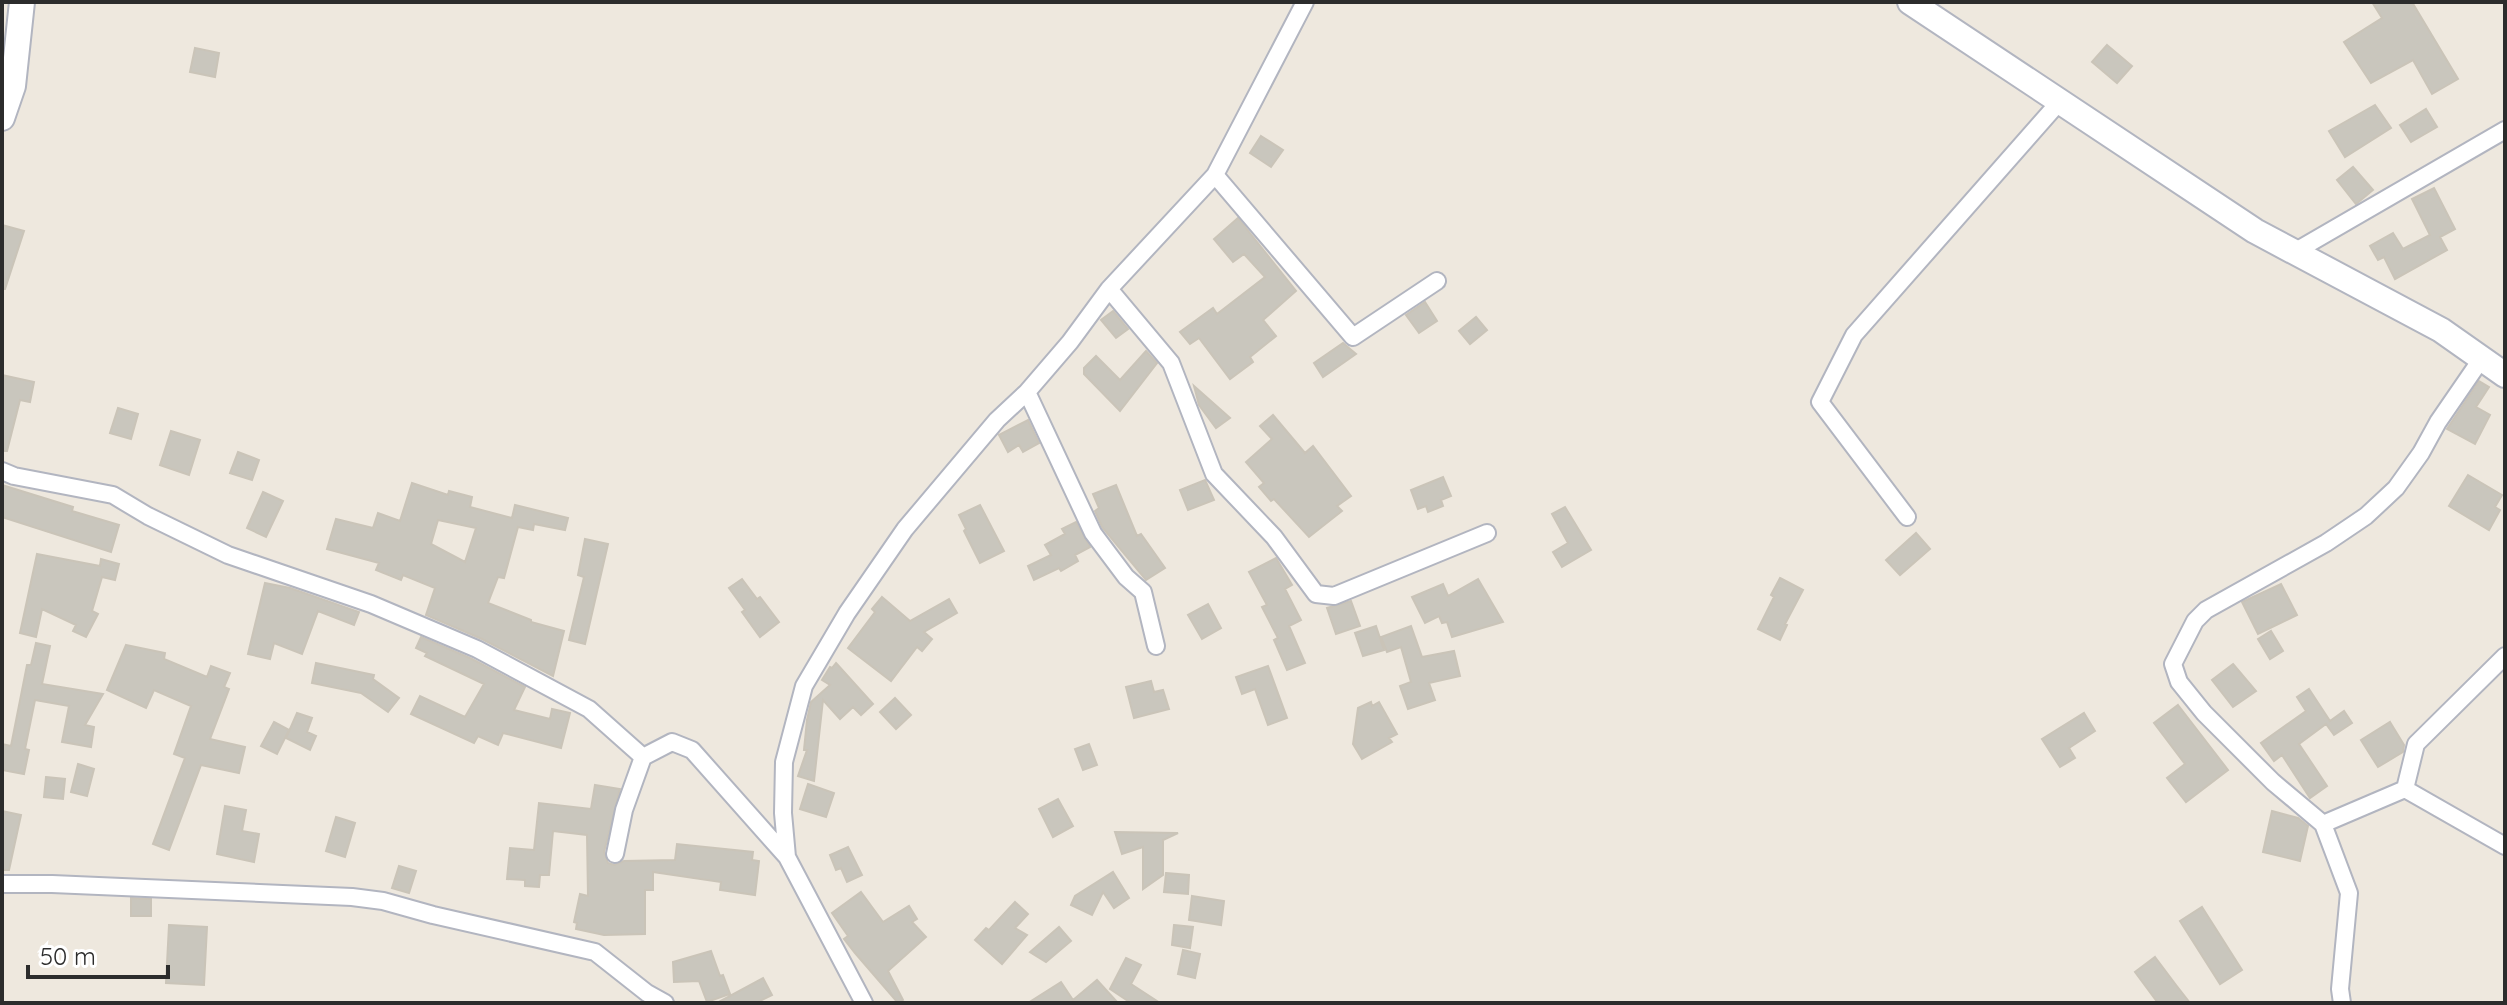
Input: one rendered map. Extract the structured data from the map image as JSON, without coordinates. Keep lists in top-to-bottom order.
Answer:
{
  "scale_bar": "50 m"
}
